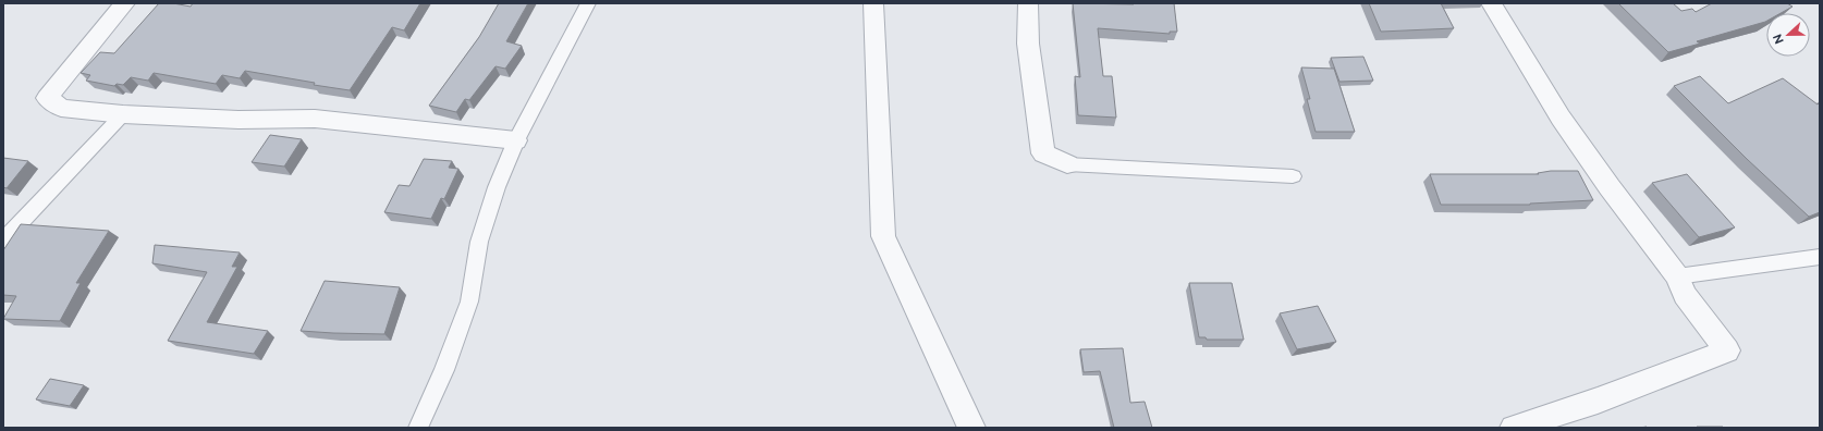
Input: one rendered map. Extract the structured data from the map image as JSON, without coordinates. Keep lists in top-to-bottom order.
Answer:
{
  "north": "left"
}
